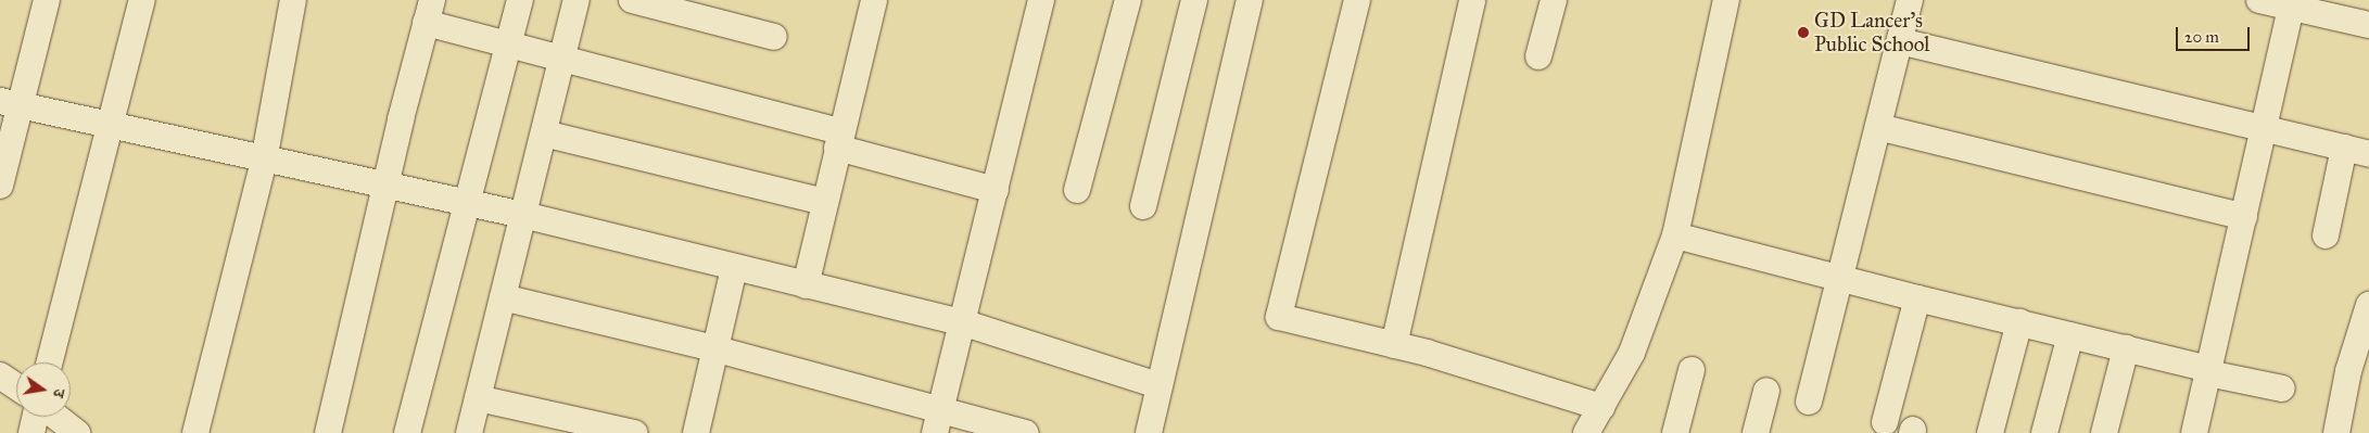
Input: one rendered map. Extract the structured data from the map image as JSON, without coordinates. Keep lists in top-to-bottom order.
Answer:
{
  "places": ["GD Lancer's Public School"],
  "scale_bar": "20 m",
  "north": "right"
}
